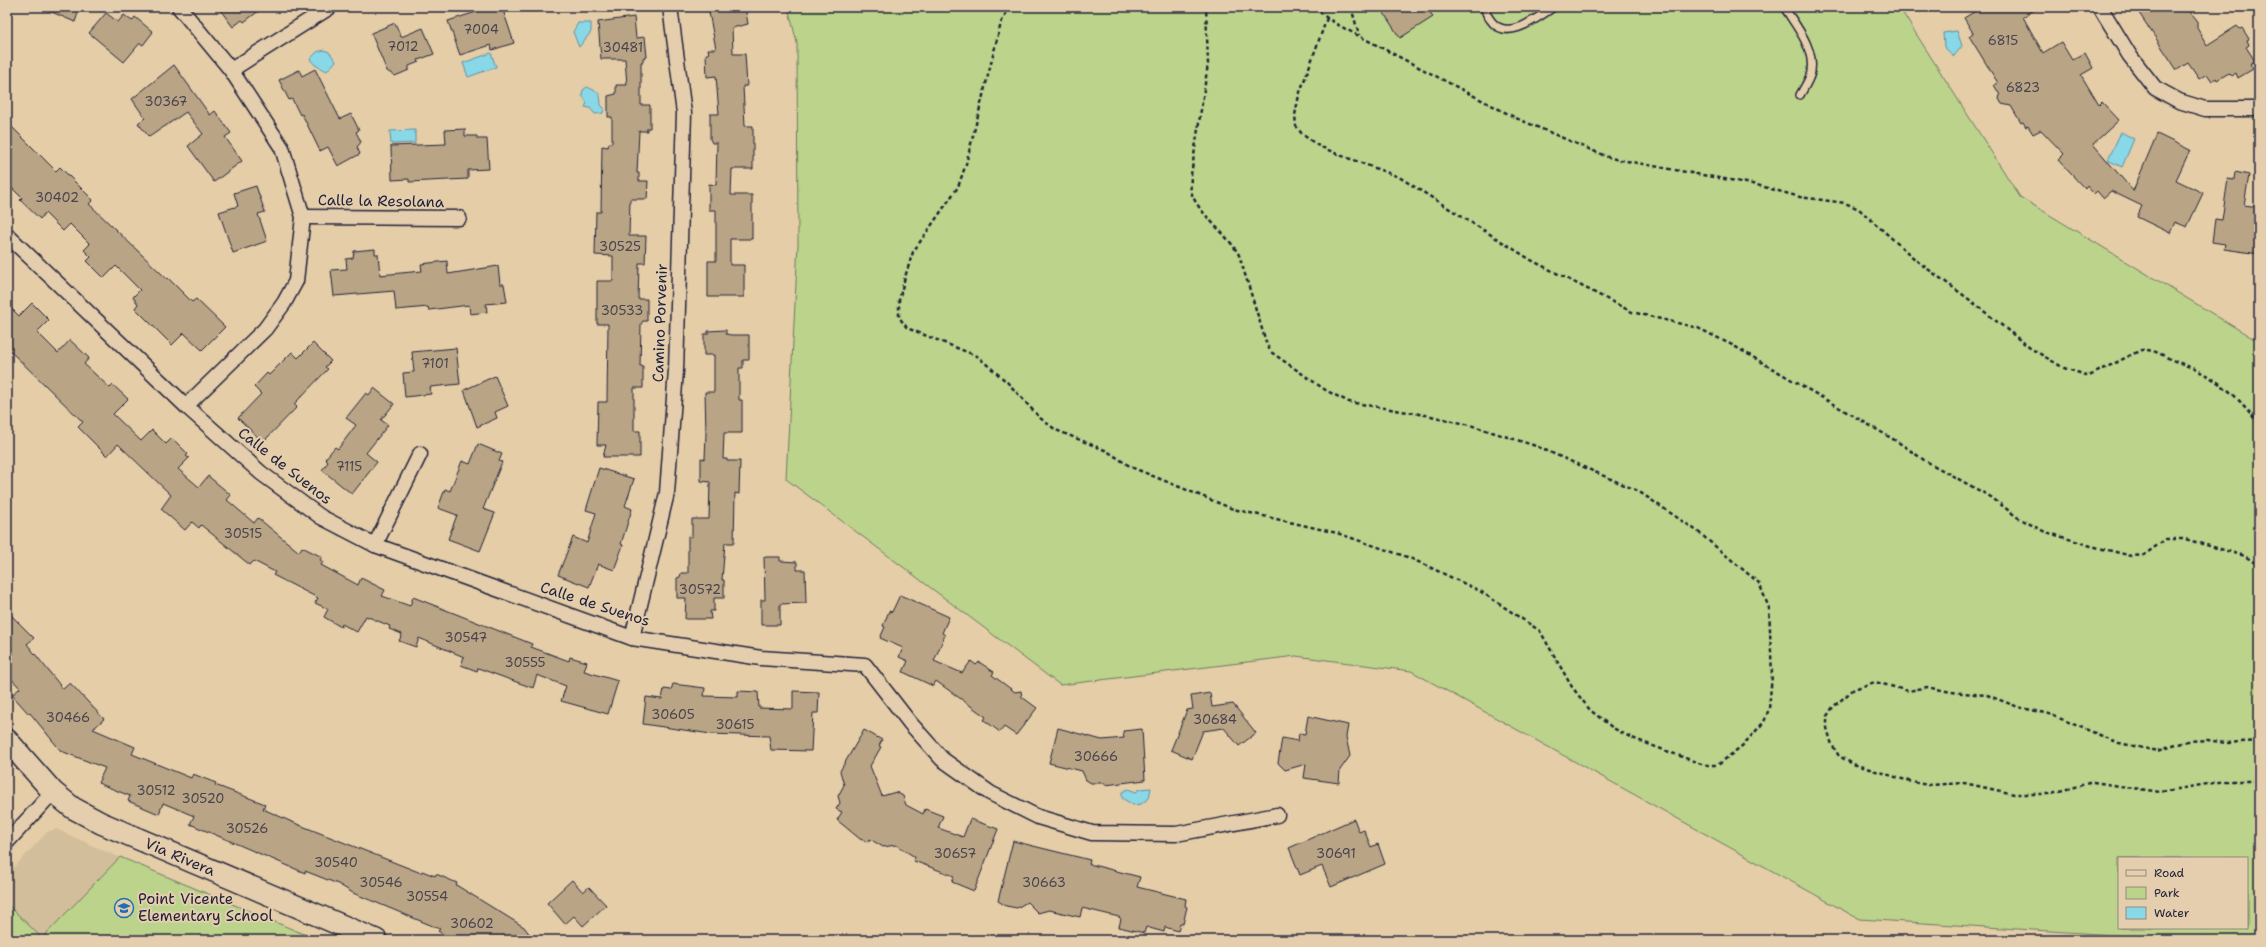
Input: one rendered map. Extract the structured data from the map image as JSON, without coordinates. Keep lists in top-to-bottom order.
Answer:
{
  "streets": {
    "street": [
      "Calle la Resolana",
      "Camino Porvenir",
      "Calle de Suenos",
      "Via Rivera"
    ]
  },
  "crossings": [
    ["Camino Porvenir", "Calle de Suenos"]
  ],
  "places": {
    "school or university": ["Point Vicente Elementary School"]
  },
  "house_numbers": [
    "7004",
    "6815",
    "7012",
    "30481",
    "6823",
    "30367",
    "30402",
    "30525",
    "30533",
    "7101",
    "7115",
    "30515",
    "30572",
    "30547",
    "30555",
    "30605",
    "30466",
    "30684",
    "30615",
    "30666",
    "30512",
    "30520",
    "30526",
    "30657",
    "30691",
    "30540",
    "30546",
    "30663",
    "30554",
    "30602"
  ],
  "legend": ["Road", "Park", "Water"]
}
